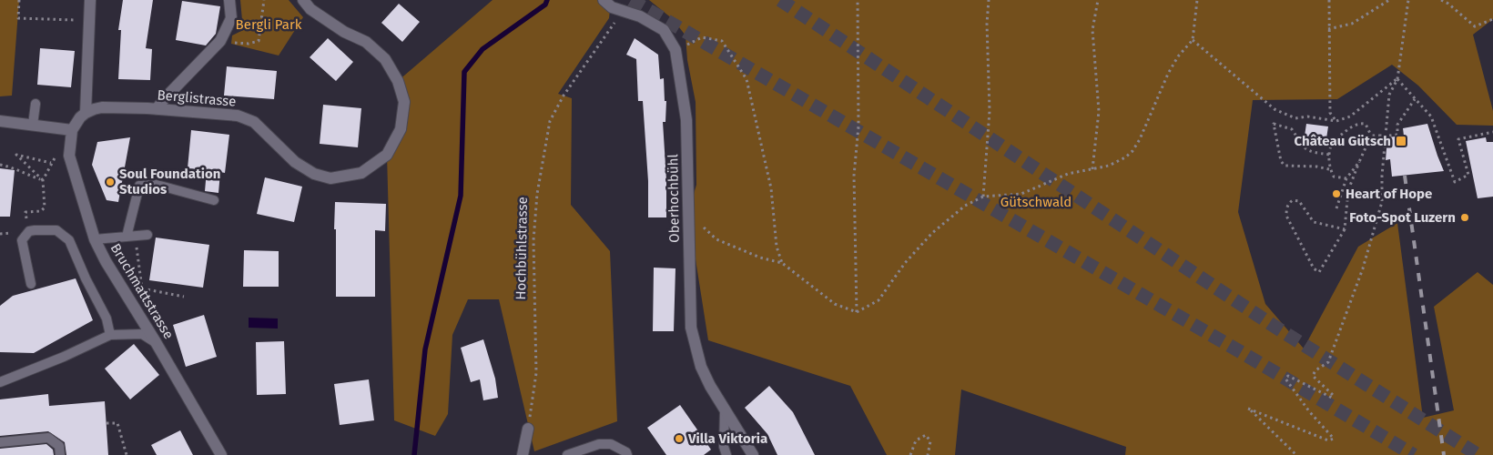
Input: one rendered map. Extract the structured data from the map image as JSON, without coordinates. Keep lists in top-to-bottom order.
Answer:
{
  "streets": {
    "street": ["Berglistrasse", "Oberhochbühl", "Bruchmattstrasse"],
    "path": ["Hochbühlstrasse"]
  },
  "crossings": [
    ["Oberhochbühl", "Hochbühlstrasse"]
  ],
  "parks": ["Bergli Park", "Gütschwald"],
  "places": {
    "transit": ["Château Gütsch"],
    "other": [
      "Soul Foundation Studios",
      "Heart of Hope",
      "Foto-Spot Luzern",
      "Villa Viktoria"
    ]
  }
}
